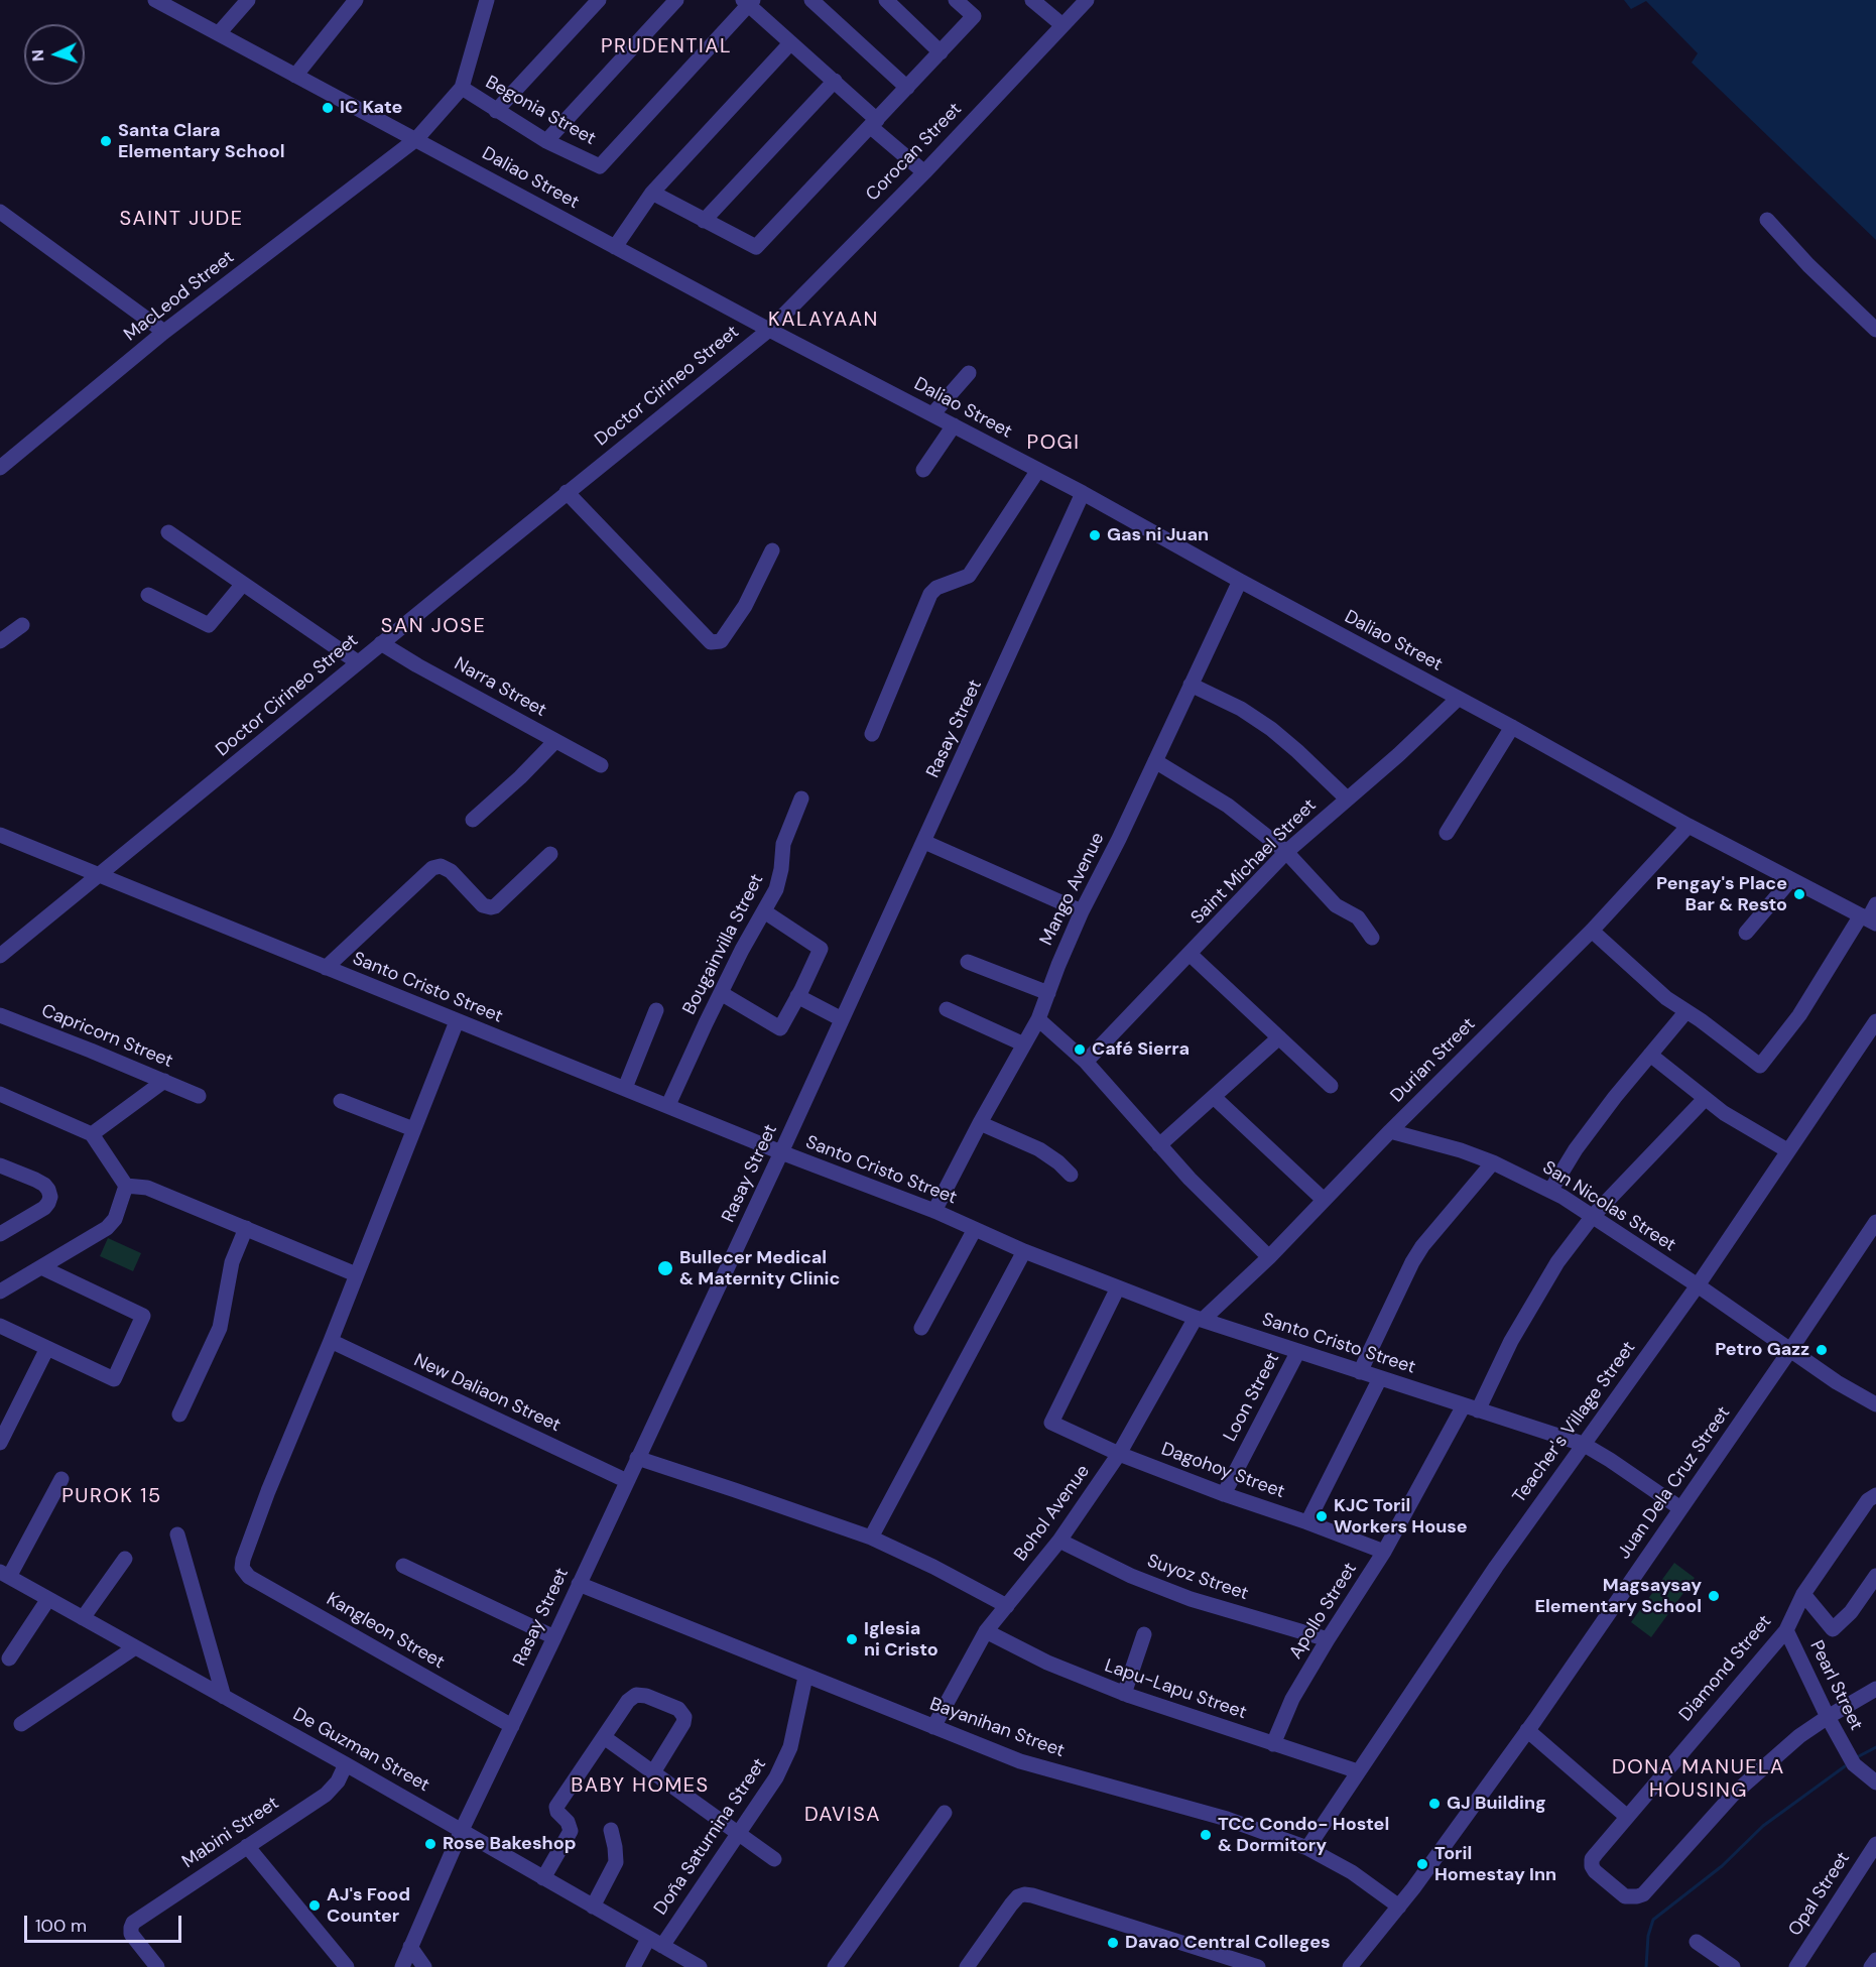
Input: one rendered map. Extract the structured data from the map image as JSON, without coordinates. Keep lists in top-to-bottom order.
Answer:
{
  "streets": {
    "street": [
      "Begonia Street",
      "Corocan Street",
      "Daliao Street",
      "MacLeod Street",
      "Doctor Cirineo Street",
      "Narra Street",
      "Rasay Street",
      "Saint Michael Street",
      "Mango Avenue",
      "Bougainvilla Street",
      "Santo Cristo Street",
      "Capricorn Street",
      "Durian Street",
      "San Nicolas Street",
      "New Daliaon Street",
      "Loon Street",
      "Teacher's Village Street",
      "Dagohoy Street",
      "Juan Dela Cruz Street",
      "Bohol Avenue",
      "Suyoz Street",
      "Apollo Street",
      "Kangleon Street",
      "Diamond Street",
      "Pearl Street",
      "Lapu-Lapu Street",
      "Bayanihan Street",
      "De Guzman Street",
      "Mabini Street",
      "Doña Saturnina Street",
      "Opal Street"
    ]
  },
  "crossings": [
    ["Begonia Street", "MacLeod Street"],
    ["Corocan Street", "Daliao Street"],
    ["Corocan Street", "Doctor Cirineo Street"],
    ["Daliao Street", "MacLeod Street"],
    ["Daliao Street", "Doctor Cirineo Street"],
    ["Daliao Street", "Rasay Street"],
    ["Daliao Street", "Saint Michael Street"],
    ["Daliao Street", "Mango Avenue"],
    ["Daliao Street", "Durian Street"],
    ["Doctor Cirineo Street", "Narra Street"],
    ["Doctor Cirineo Street", "Santo Cristo Street"],
    ["Rasay Street", "Santo Cristo Street"],
    ["Rasay Street", "New Daliaon Street"],
    ["Rasay Street", "Kangleon Street"],
    ["Rasay Street", "Bayanihan Street"],
    ["Rasay Street", "De Guzman Street"],
    ["Mango Avenue", "Santo Cristo Street"],
    ["Bougainvilla Street", "Santo Cristo Street"],
    ["Santo Cristo Street", "Durian Street"],
    ["Santo Cristo Street", "Loon Street"],
    ["Santo Cristo Street", "Teacher's Village Street"],
    ["Santo Cristo Street", "Dagohoy Street"],
    ["Santo Cristo Street", "Juan Dela Cruz Street"],
    ["Santo Cristo Street", "Bohol Avenue"],
    ["Santo Cristo Street", "Apollo Street"],
    ["Durian Street", "San Nicolas Street"],
    ["Durian Street", "Bohol Avenue"],
    ["San Nicolas Street", "Teacher's Village Street"],
    ["San Nicolas Street", "Juan Dela Cruz Street"],
    ["San Nicolas Street", "Apollo Street"],
    ["New Daliaon Street", "Kangleon Street"],
    ["Loon Street", "Dagohoy Street"],
    ["Teacher's Village Street", "Lapu-Lapu Street"],
    ["Teacher's Village Street", "Bayanihan Street"],
    ["Dagohoy Street", "Bohol Avenue"],
    ["Dagohoy Street", "Apollo Street"],
    ["Juan Dela Cruz Street", "Bayanihan Street"],
    ["Bohol Avenue", "Suyoz Street"],
    ["Bohol Avenue", "Lapu-Lapu Street"],
    ["Bohol Avenue", "Bayanihan Street"],
    ["Suyoz Street", "Apollo Street"],
    ["Apollo Street", "Lapu-Lapu Street"],
    ["Diamond Street", "Pearl Street"],
    ["Bayanihan Street", "Doña Saturnina Street"],
    ["De Guzman Street", "Mabini Street"],
    ["De Guzman Street", "Doña Saturnina Street"]
  ],
  "districts": [
    "PRUDENTIAL",
    "SAINT JUDE",
    "KALAYAAN",
    "POGI",
    "SAN JOSE",
    "PUROK 15",
    "DONA MANUELA HOUSING",
    "BABY HOMES",
    "DAVISA"
  ],
  "places": [
    "IC Kate",
    "Santa Clara Elementary School",
    "Gas ni Juan",
    "Pengay's Place Bar & Resto",
    "Café Sierra",
    "Bullecer Medical & Maternity Clinic",
    "Petro Gazz",
    "KJC Toril Workers House",
    "Magsaysay Elementary School",
    "Iglesia ni Cristo",
    "GJ Building",
    "TCC Condo- Hostel & Dormitory",
    "Rose Bakeshop",
    "Toril Homestay Inn",
    "AJ's Food Counter",
    "Davao Central Colleges"
  ],
  "scale_bar": "100 m",
  "north": "left"
}
